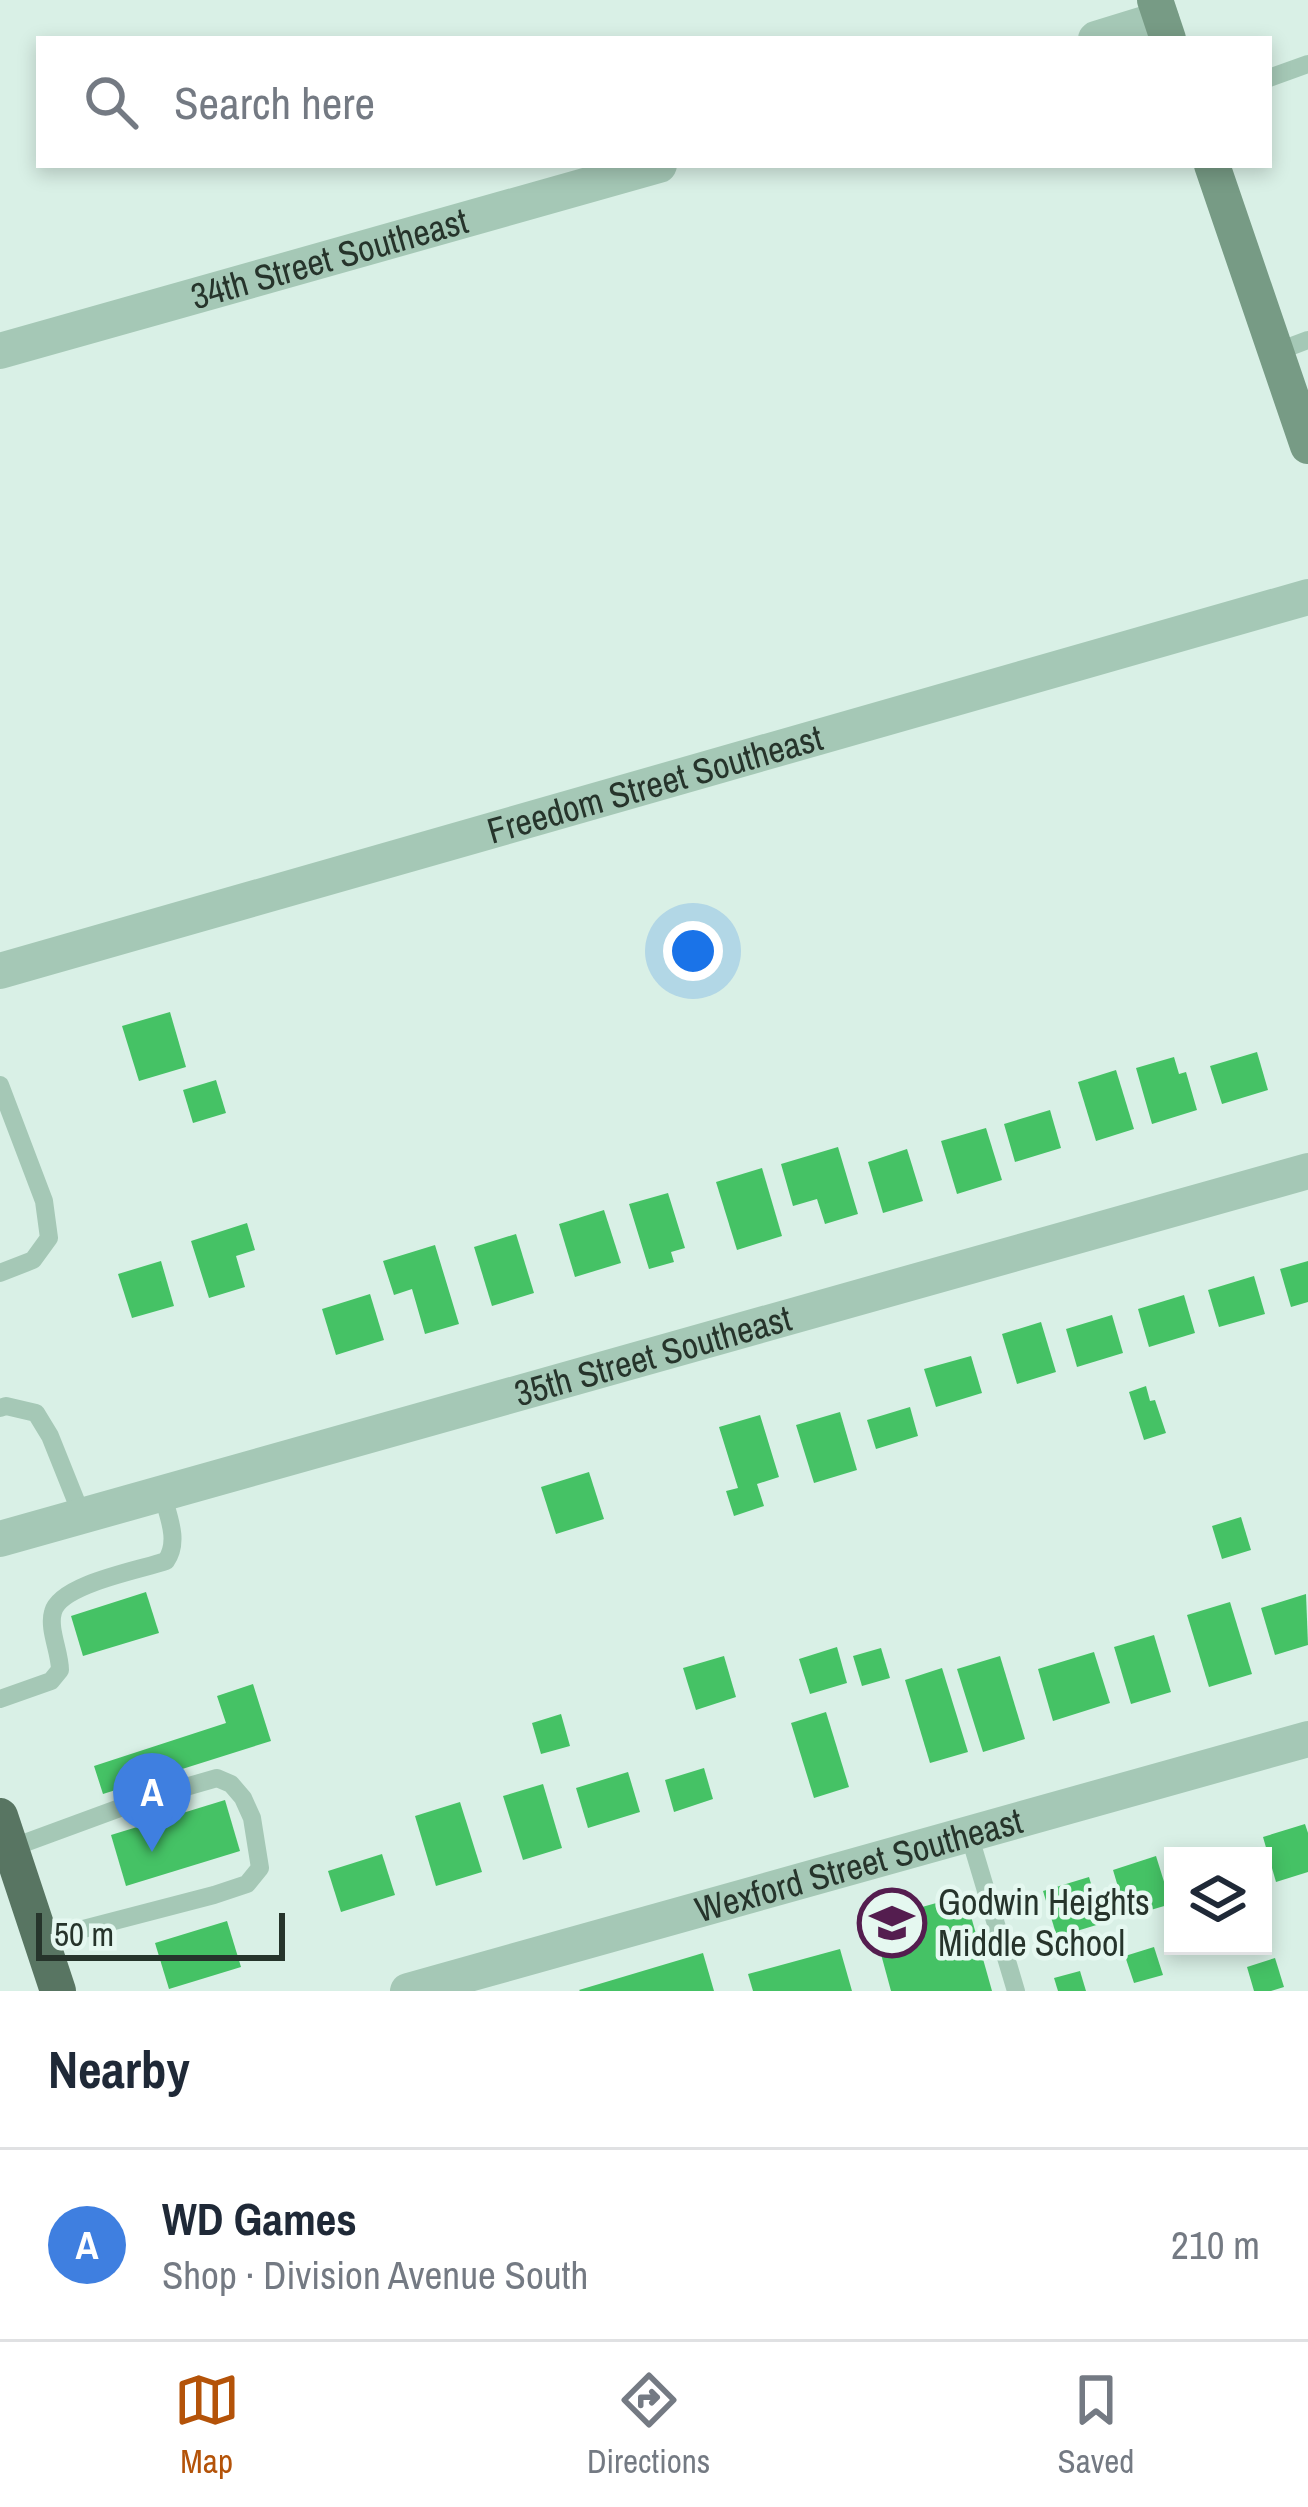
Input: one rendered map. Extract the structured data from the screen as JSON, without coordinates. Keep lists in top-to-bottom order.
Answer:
{
  "streets": {
    "street": [
      "34th Street Southeast",
      "Freedom Street Southeast",
      "35th Street Southeast",
      "Wexford Street Southeast"
    ]
  },
  "places": {
    "school or university": ["Godwin Heights Middle School"]
  },
  "scale_bar": "50 m",
  "page": {
    "search": "Search here",
    "pins": "A",
    "scale": "50 m",
    "heading": "Nearby",
    "list": [
      {
        "mark": "A",
        "name": "WD Games",
        "note": "Shop · Division Avenue South",
        "value": "210 m"
      }
    ],
    "nav": ["Map", "Directions", "Saved"]
  }
}
